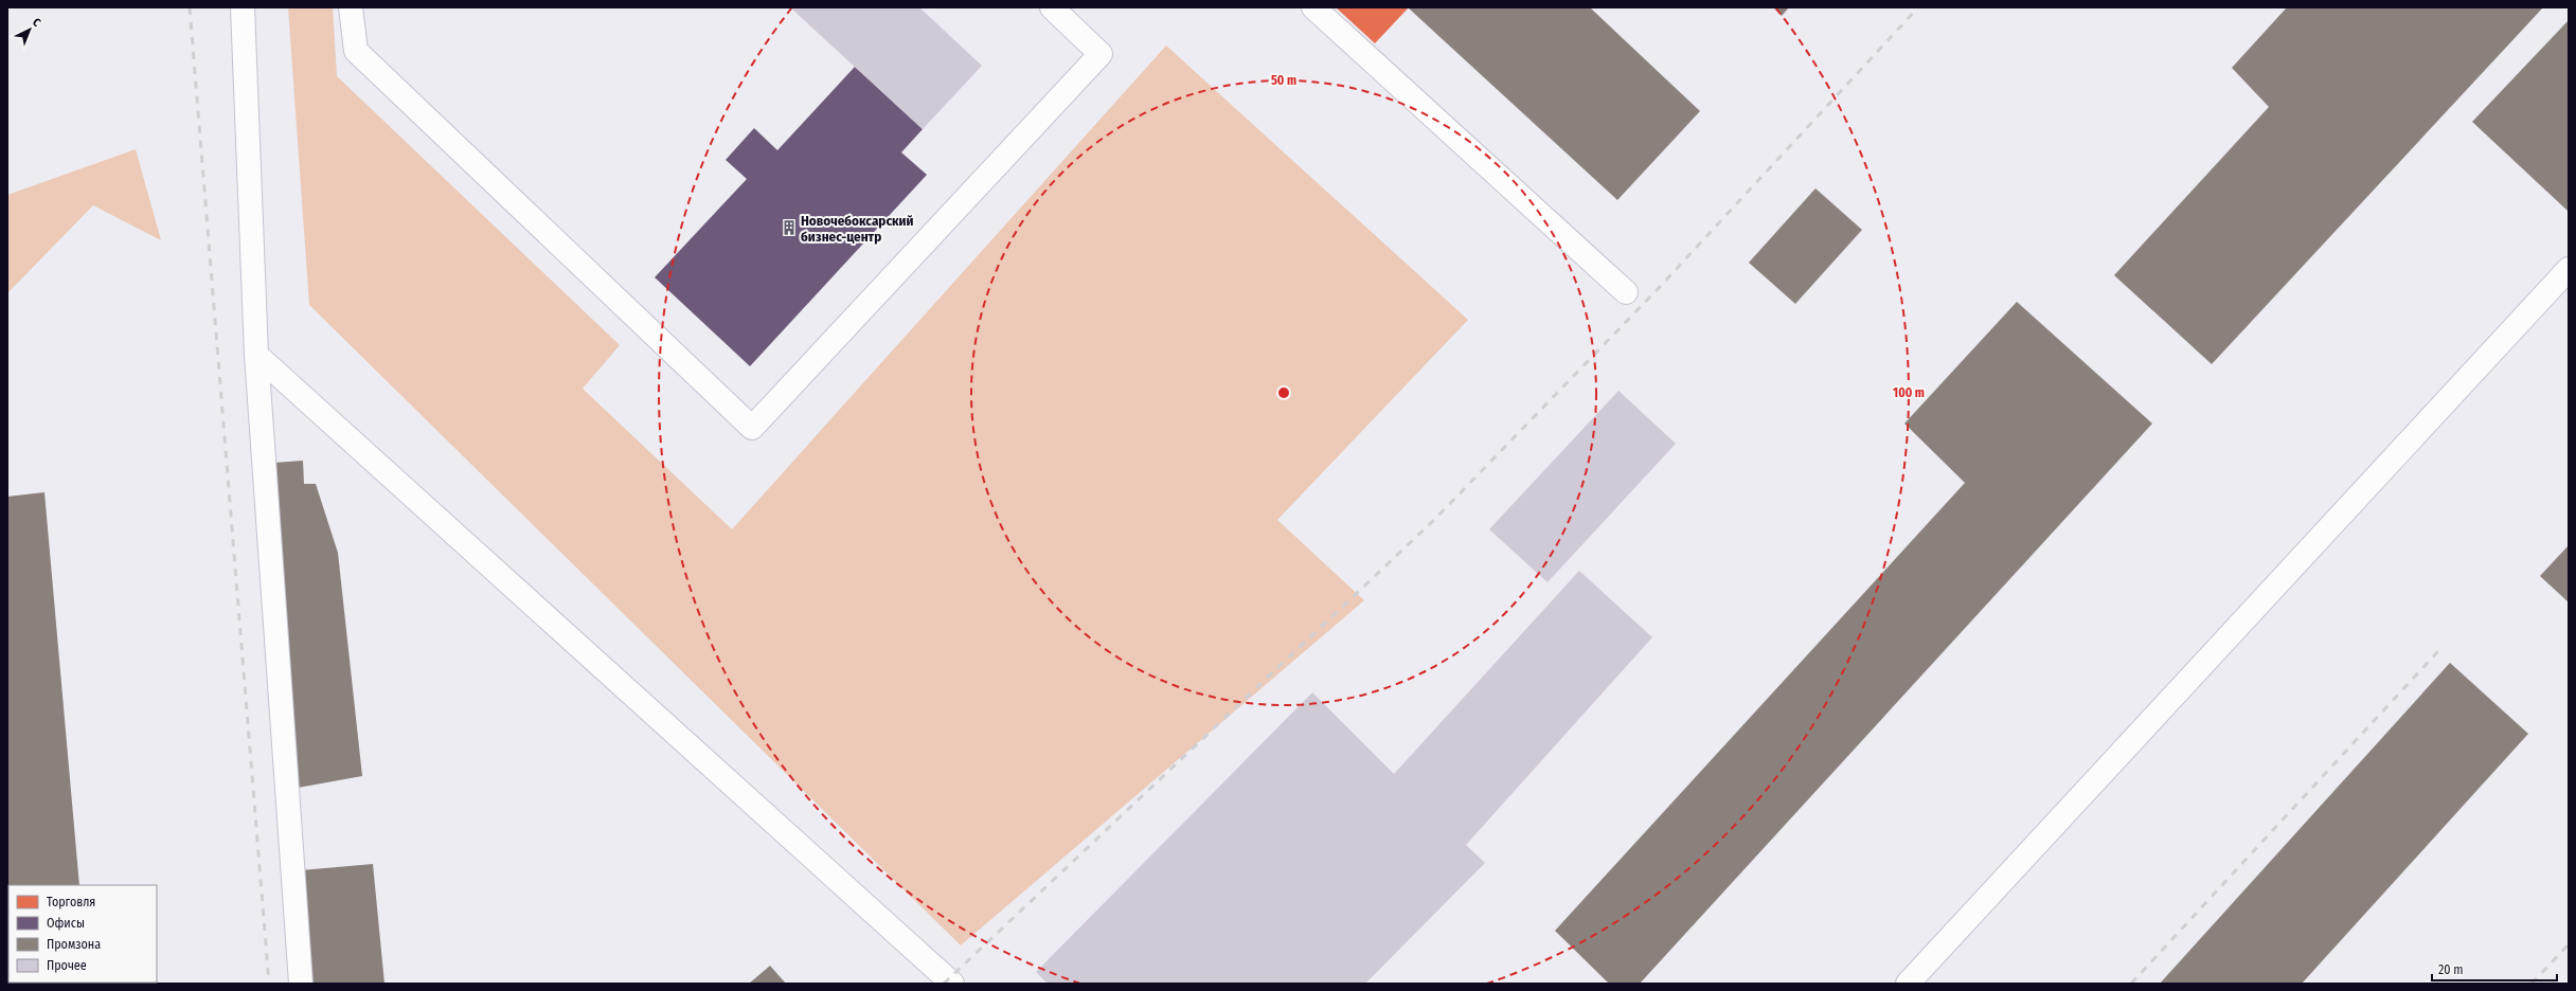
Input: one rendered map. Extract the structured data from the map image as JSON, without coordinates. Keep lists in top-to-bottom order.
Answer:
{
  "places": {
    "building": ["Новочебоксарский бизнес-центр"]
  },
  "legend": [
    "Торговля",
    "Офисы",
    "Промзона",
    "Прочее"
  ],
  "scale_bar": "20 m",
  "north": "top right",
  "rings": ["50 m", "100 m"]
}
